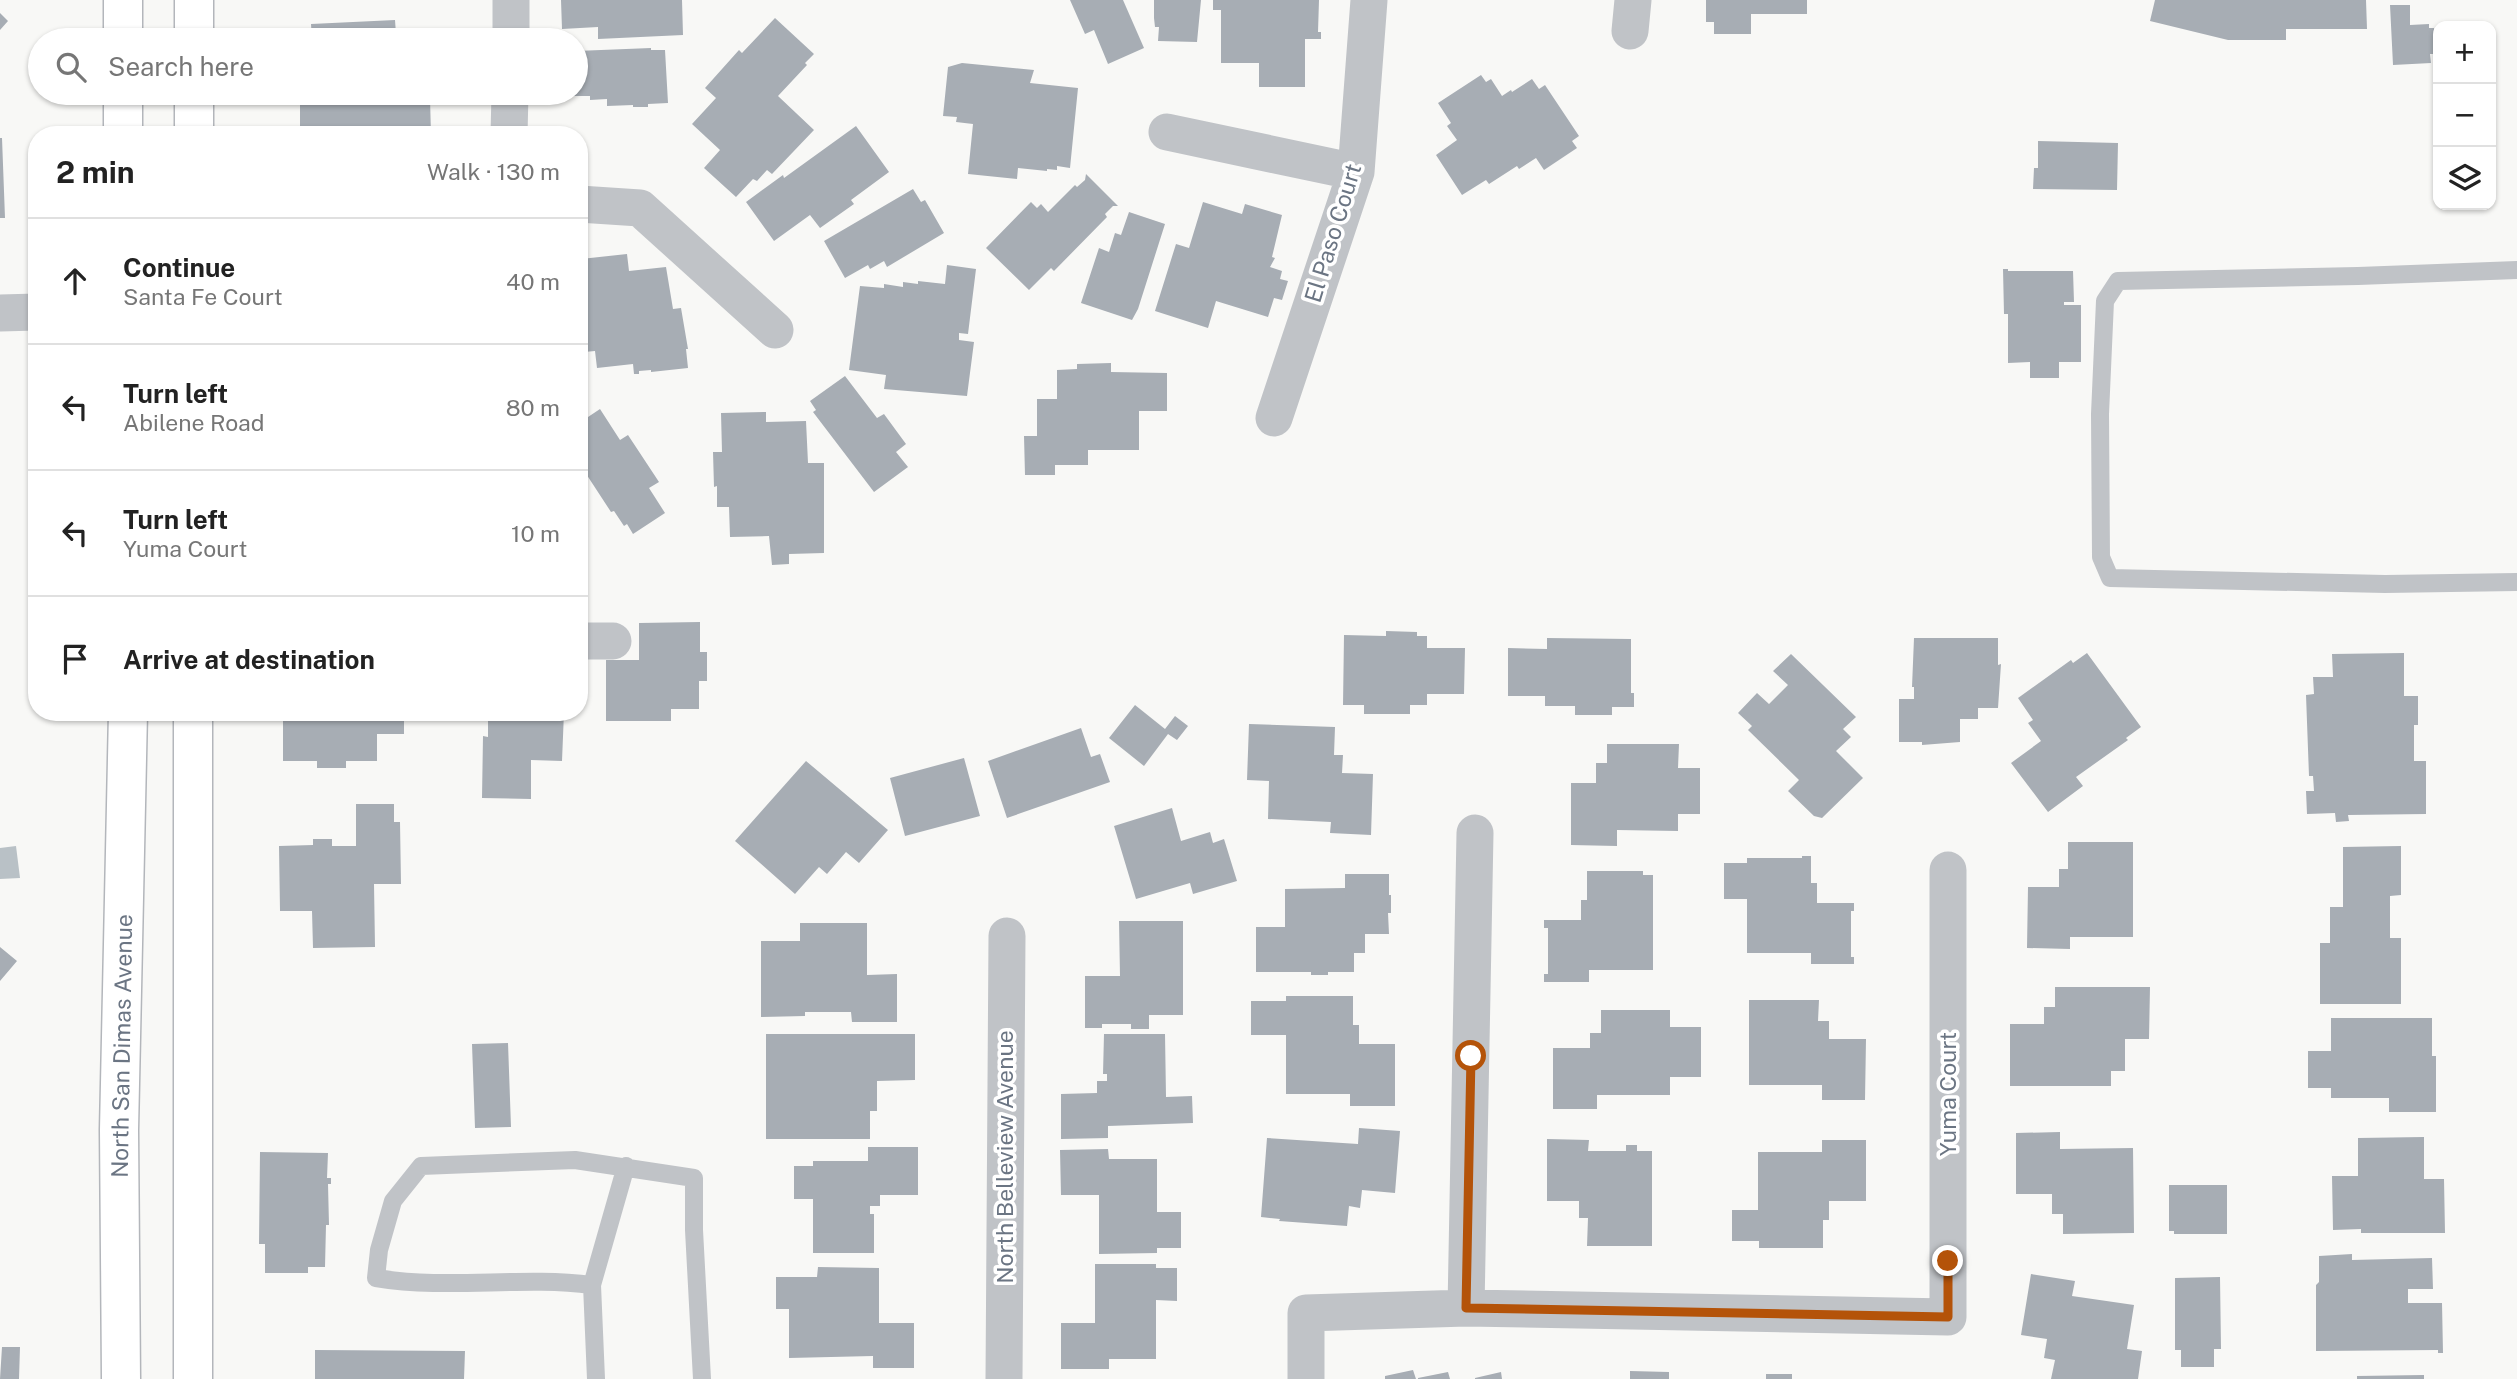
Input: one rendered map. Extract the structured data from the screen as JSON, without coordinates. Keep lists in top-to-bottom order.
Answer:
{
  "streets": {
    "main road": ["North San Dimas Avenue"],
    "street": ["El Paso Court", "Yuma Court", "North Belleview Avenue"]
  },
  "page": {
    "map_buttons": ["+", "−"],
    "search": "Search here",
    "heading": ["2 min", "Walk · 130 m"],
    "list": [
      ["Continue", "Santa Fe Court", "40 m"],
      ["Turn left", "Abilene Road", "80 m"],
      ["Turn left", "Yuma Court", "10 m"],
      "Arrive at destination"
    ]
  }
}
